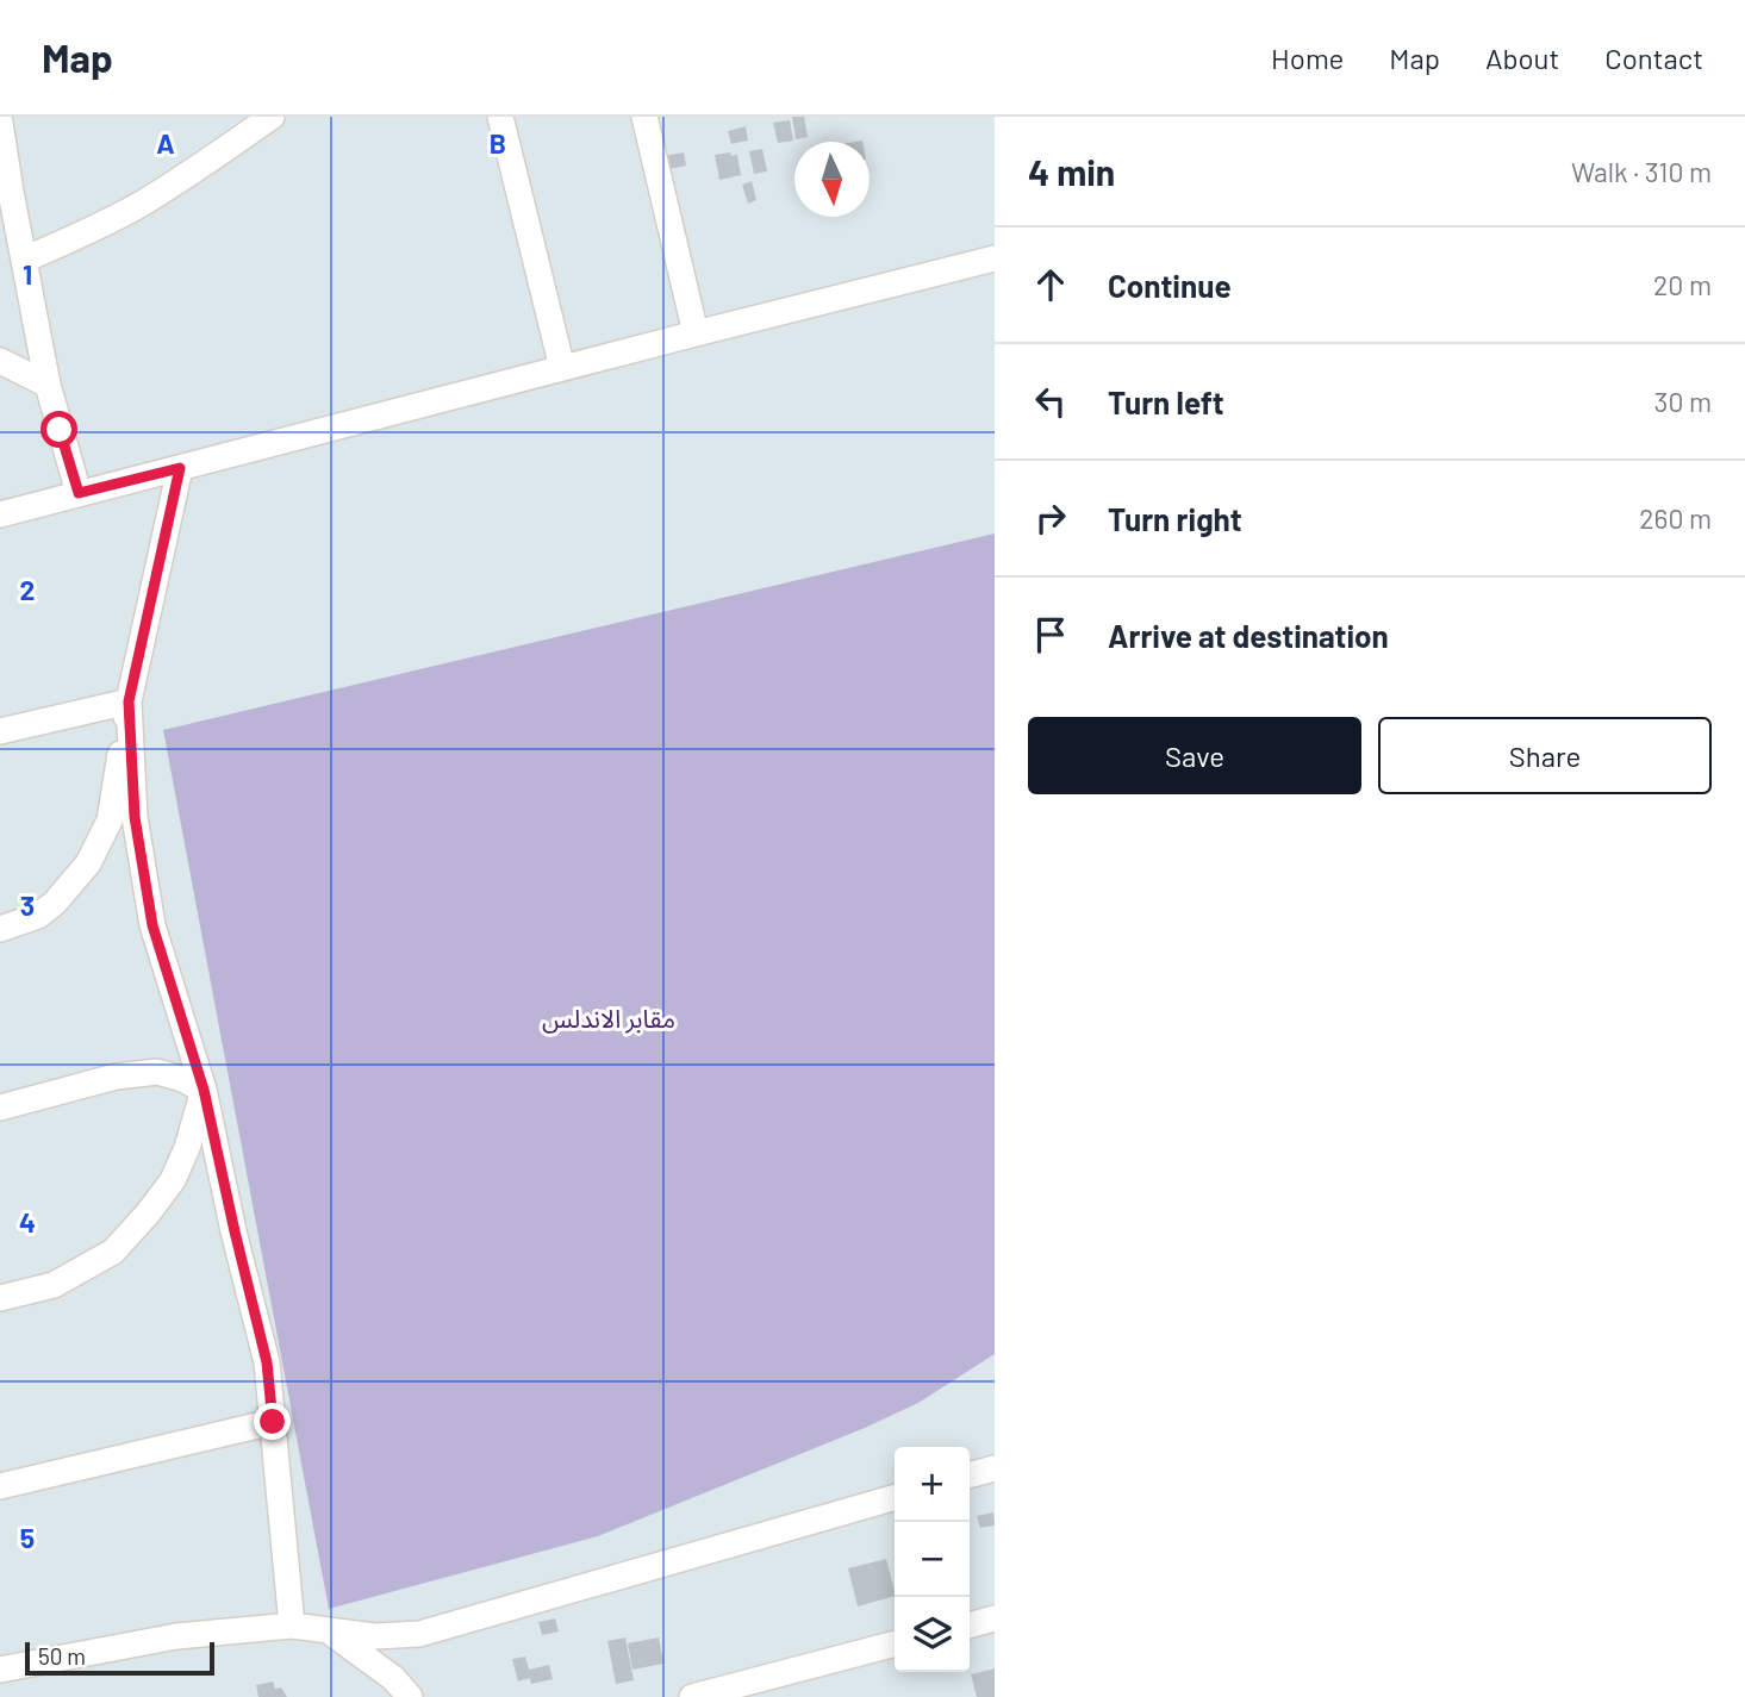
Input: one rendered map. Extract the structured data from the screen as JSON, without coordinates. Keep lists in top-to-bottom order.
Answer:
{
  "parks": ["مقابر الاندلس"],
  "scale_bar": "50 m",
  "north": "bottom",
  "page": {
    "header": "Map",
    "nav": [
      "Home",
      "Map",
      "About",
      "Contact"
    ],
    "heading": ["4 min", "Walk · 310 m"],
    "list": [
      ["Continue", "20 m"],
      ["Turn left", "30 m"],
      ["Turn right", "260 m"],
      "Arrive at destination"
    ],
    "buttons": ["Save", "Share"],
    "map_buttons": ["+", "−"],
    "scale": "50 m"
  },
  "grid": {
    "columns": ["A", "B"],
    "rows": [
      "1",
      "2",
      "3",
      "4",
      "5"
    ]
  }
}
